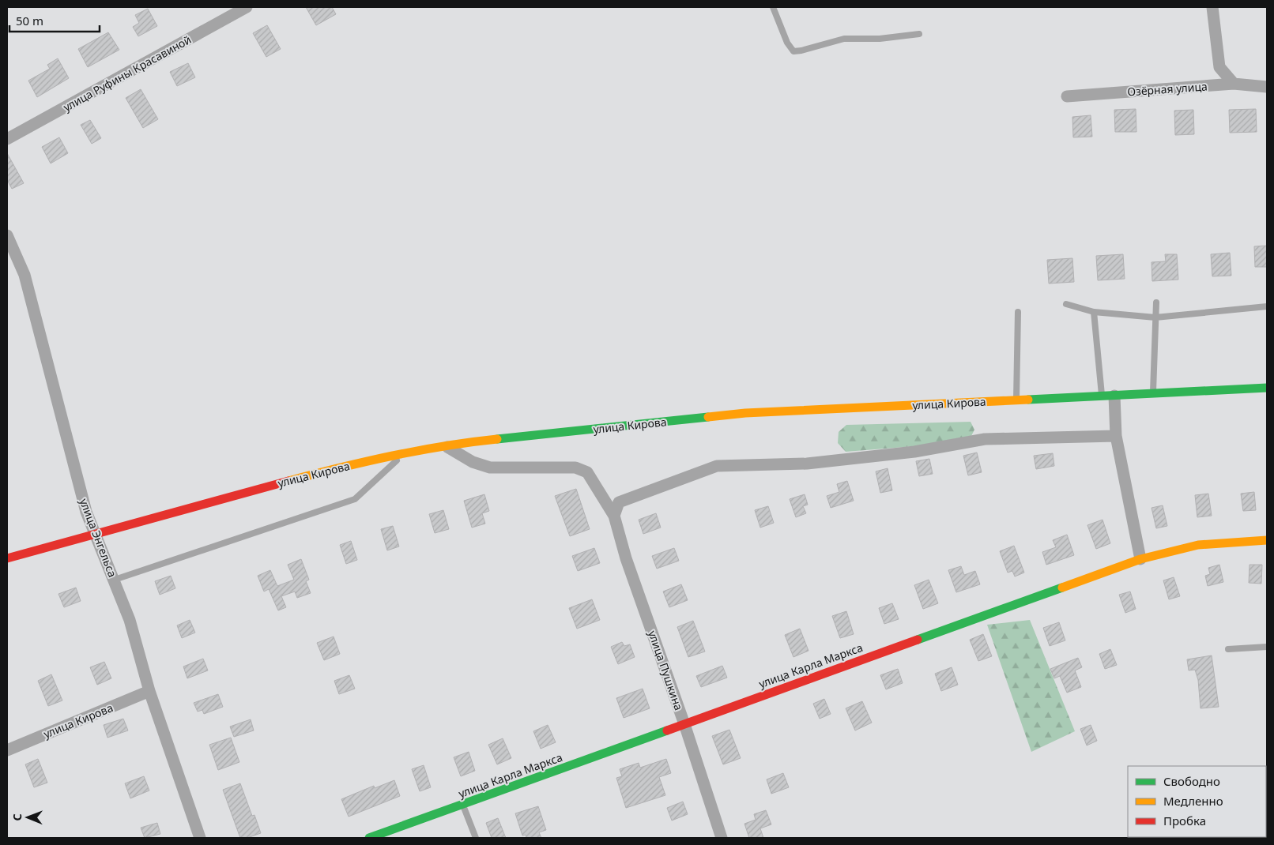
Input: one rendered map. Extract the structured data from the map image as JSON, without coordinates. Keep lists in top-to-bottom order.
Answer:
{
  "streets": {
    "main road": ["улица Кирова", "улица Карла Маркса"],
    "street": [
      "улица Руфины Красавиной",
      "Озёрная улица",
      "улица Энгельса",
      "улица Пушкина"
    ]
  },
  "crossings": [
    ["улица Кирова", "улица Энгельса"],
    ["улица Кирова", "улица Пушкина"],
    ["улица Карла Маркса", "улица Пушкина"]
  ],
  "legend": ["Свободно", "Медленно", "Пробка"],
  "scale_bar": "50 m",
  "north": "left"
}
